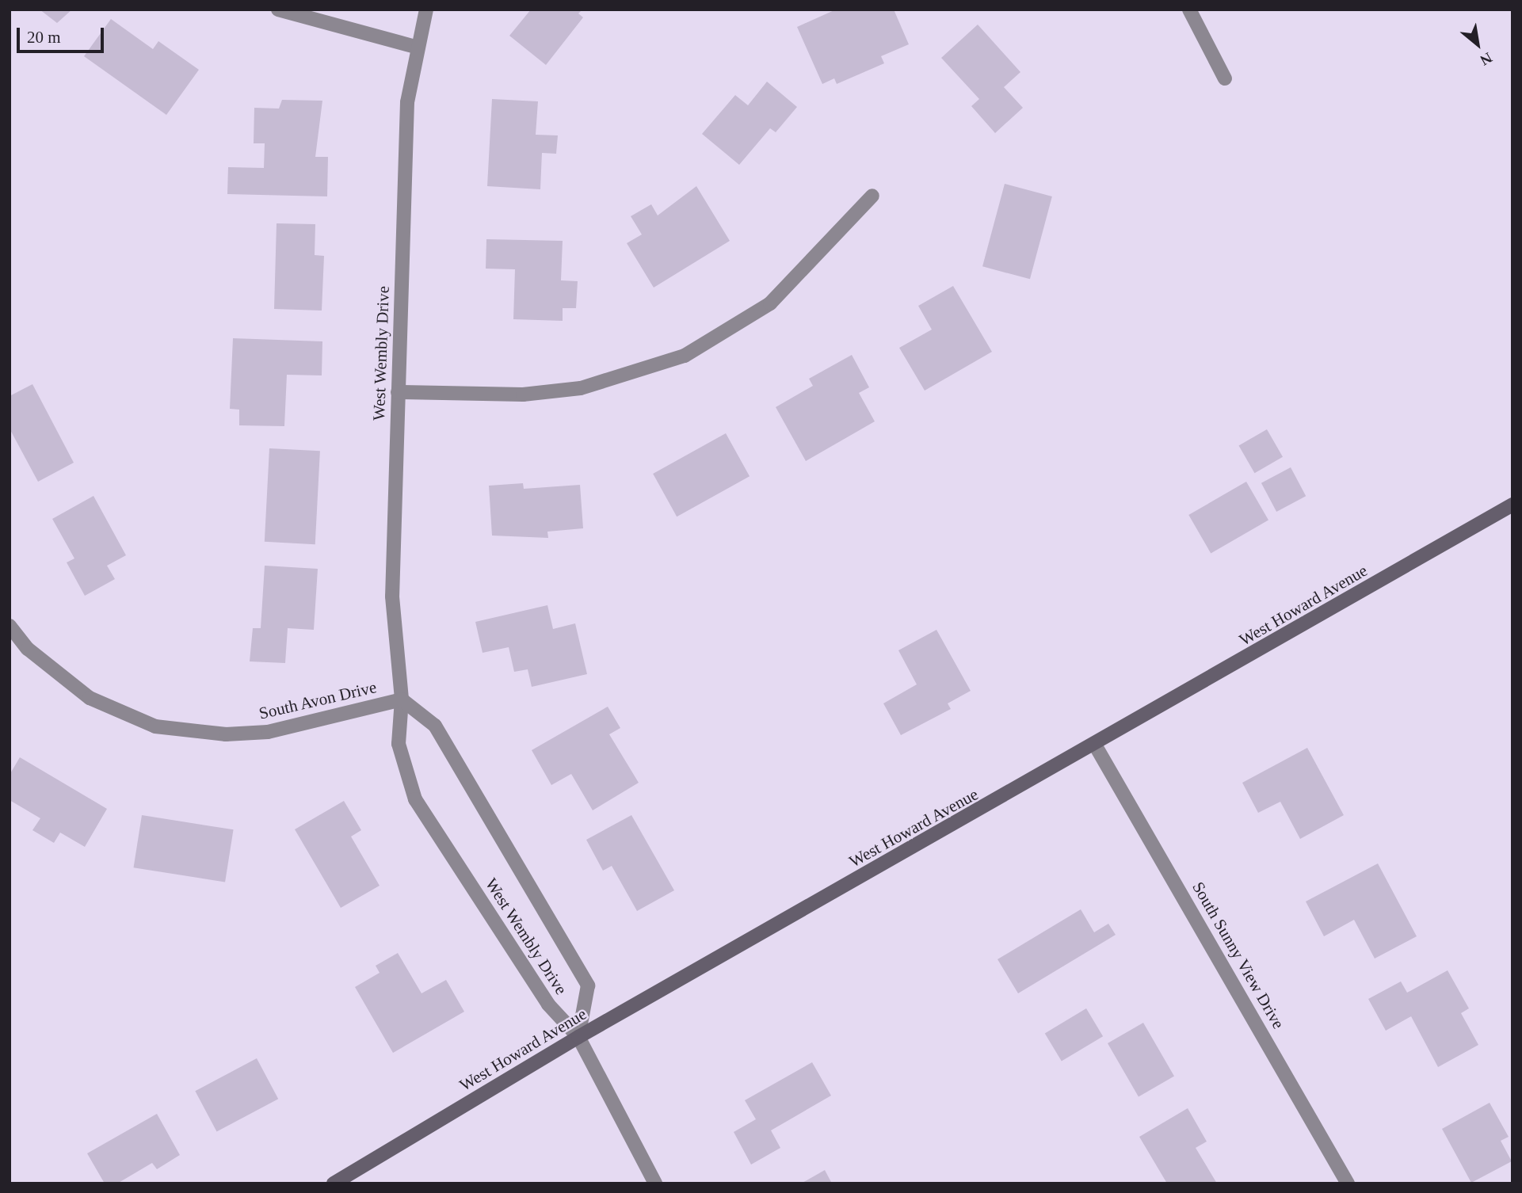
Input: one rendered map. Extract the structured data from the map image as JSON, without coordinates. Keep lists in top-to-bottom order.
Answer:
{
  "streets": {
    "street": [
      "West Wembly Drive",
      "West Howard Avenue",
      "South Avon Drive",
      "South Sunny View Drive"
    ]
  },
  "crossings": [
    ["West Wembly Drive", "West Howard Avenue"],
    ["West Wembly Drive", "South Avon Drive"],
    ["West Howard Avenue", "South Sunny View Drive"]
  ],
  "scale_bar": "20 m",
  "north": "bottom right"
}
